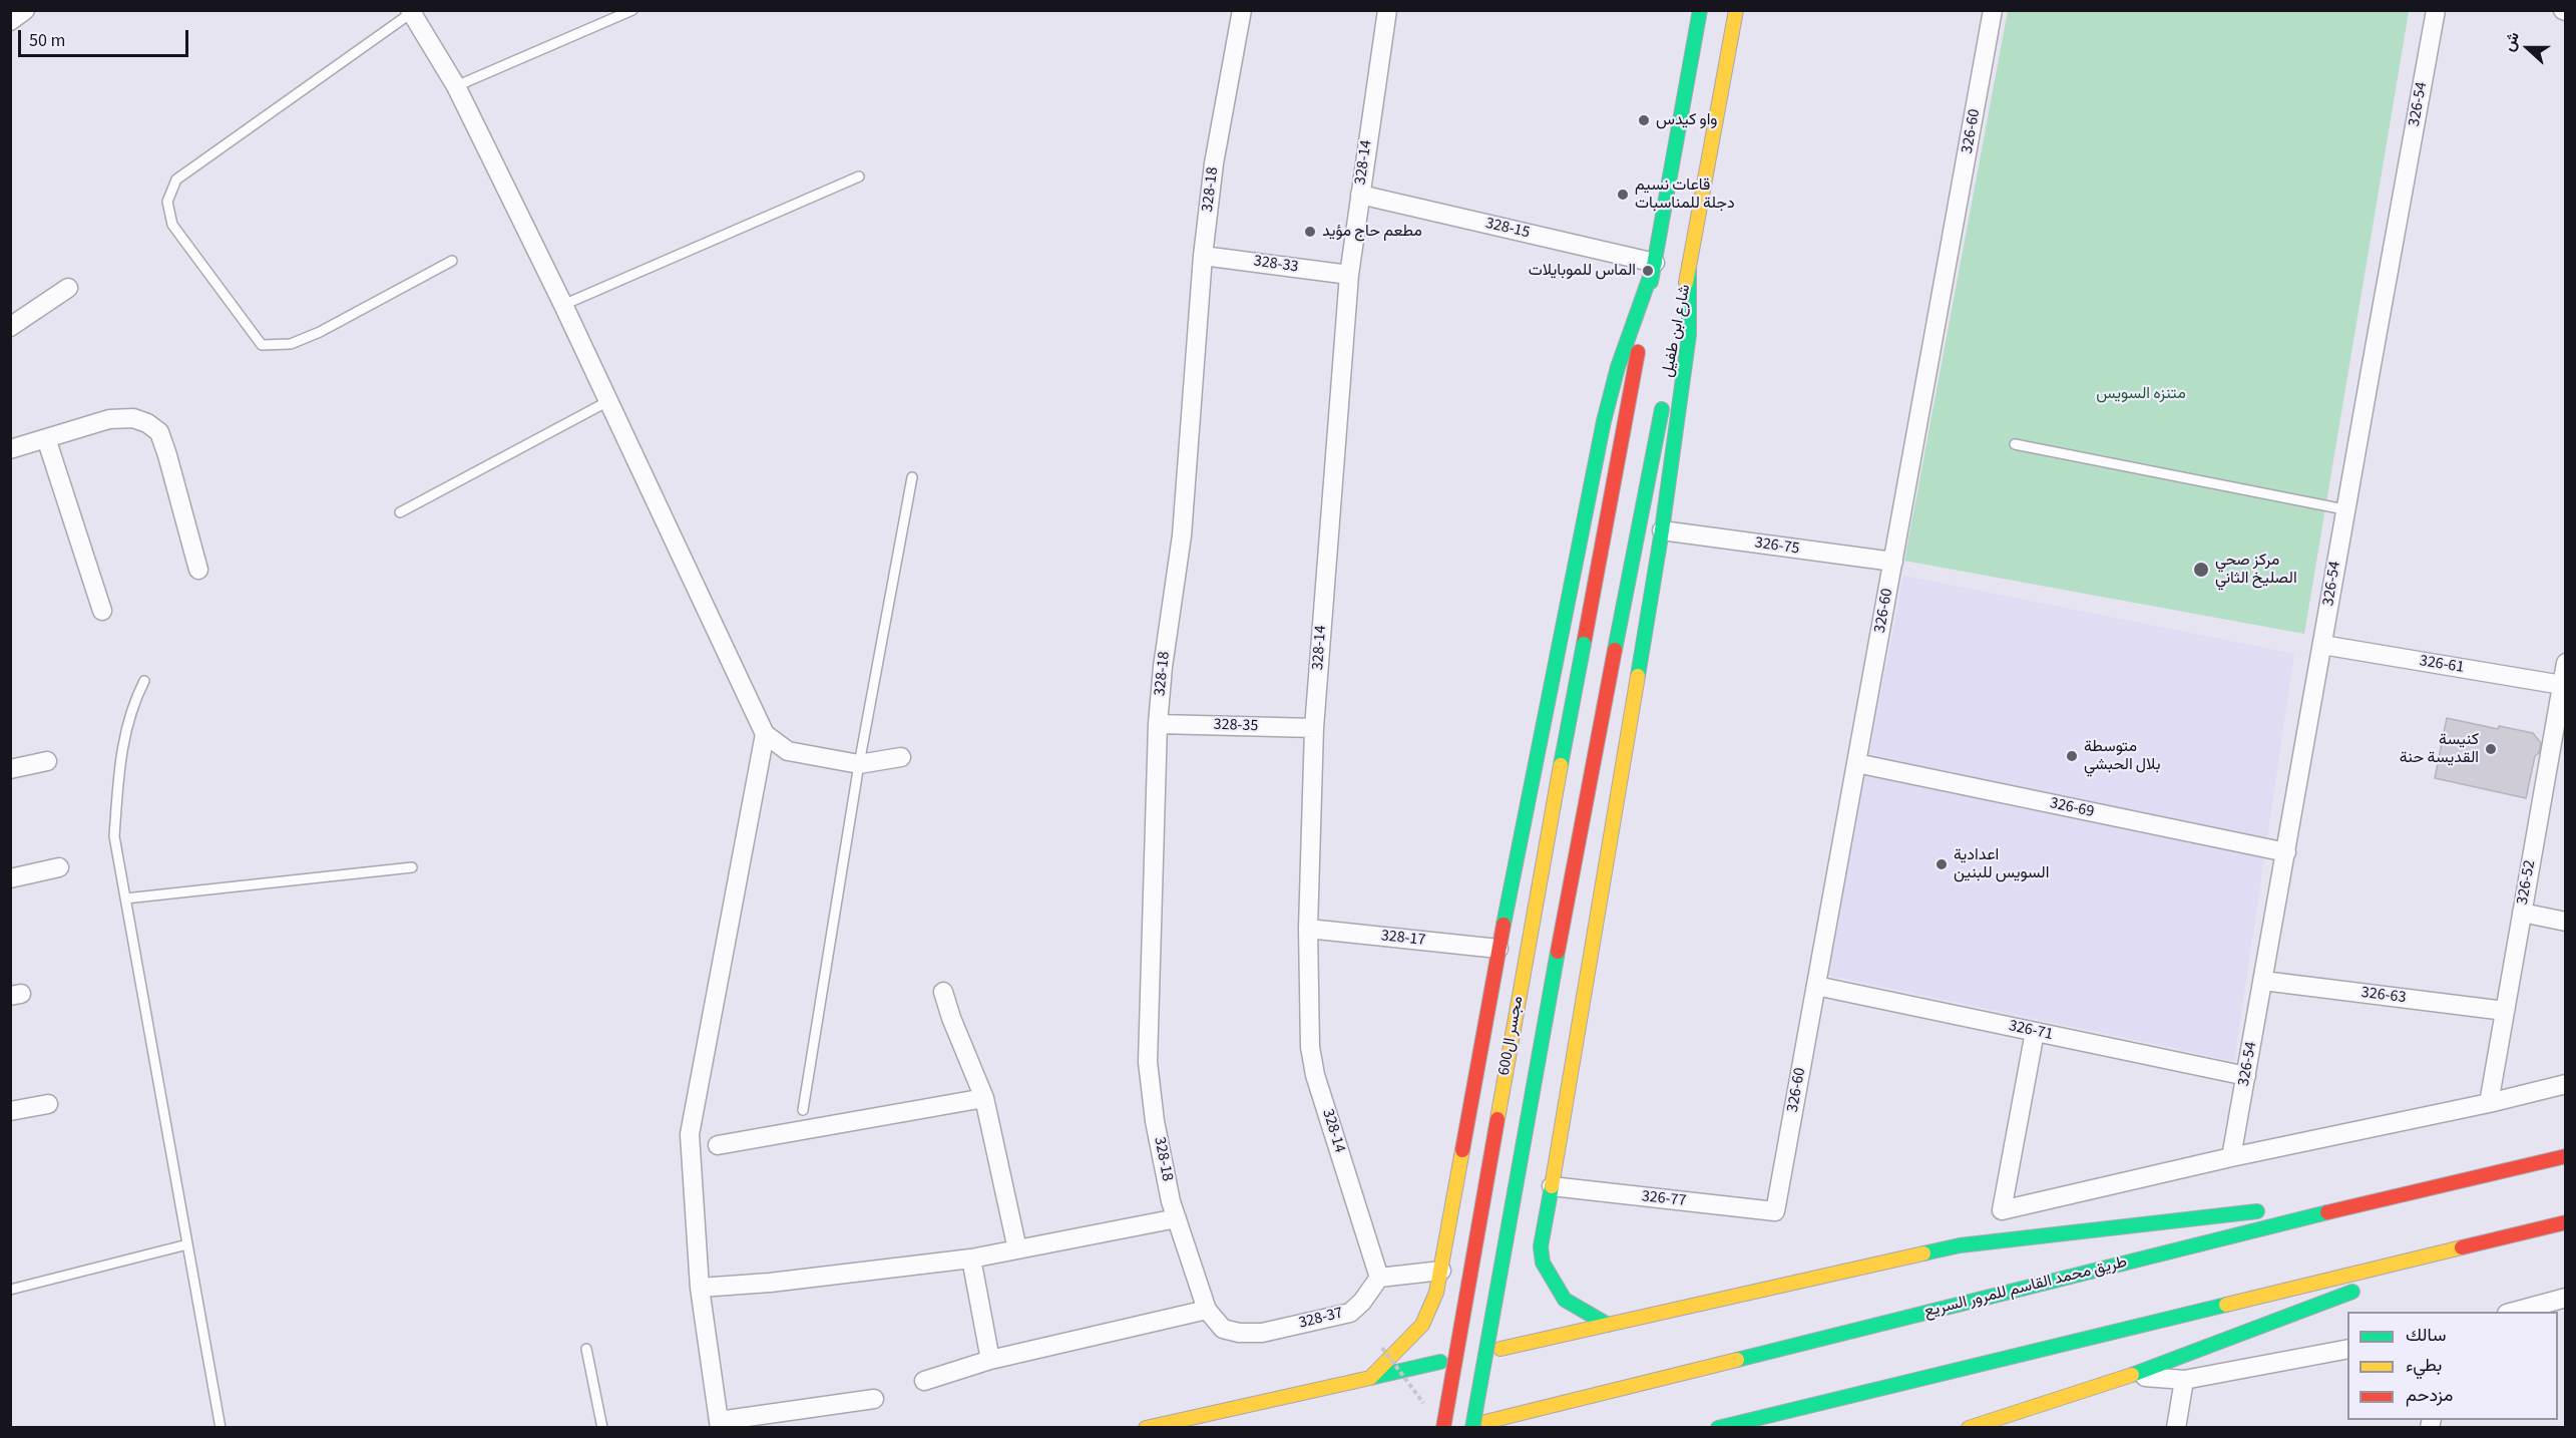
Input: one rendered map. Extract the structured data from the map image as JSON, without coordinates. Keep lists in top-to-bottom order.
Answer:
{
  "streets": {
    "main road": ["شارع ابن طفيل", "مجسر ال600", "طريق محمد القاسم للمرور السريع"],
    "street": [
      "326-54",
      "326-60",
      "328-14",
      "328-18",
      "328-15",
      "328-33",
      "326-75",
      "326-61",
      "328-35",
      "326-69",
      "326-52",
      "328-17",
      "326-63",
      "326-71",
      "326-77",
      "328-37"
    ]
  },
  "crossings": [
    ["326-54", "326-61"],
    ["326-54", "326-69"],
    ["326-54", "326-63"],
    ["326-54", "326-71"],
    ["326-60", "326-75"],
    ["326-60", "326-69"],
    ["326-60", "326-71"],
    ["326-60", "326-77"],
    ["328-14", "328-15"],
    ["328-14", "328-33"],
    ["328-14", "328-35"],
    ["328-14", "328-17"],
    ["328-14", "328-37"],
    ["328-18", "328-33"],
    ["328-18", "328-35"],
    ["328-18", "328-37"],
    ["328-15", "شارع ابن طفيل"],
    ["شارع ابن طفيل", "مجسر ال600"],
    ["326-61", "326-52"],
    ["326-52", "326-63"]
  ],
  "parks": ["متنزه السويس"],
  "places": [
    "واو كيدس",
    "قاعات نسيم دجلة للمناسبات",
    "مطعم حاج مؤيد",
    "الماس للموبايلات",
    "مركز صحي الصليخ الثاني",
    "كنيسة القديسة حنة",
    "متوسطة بلال الحبشي",
    "اعدادية السويس للبنين"
  ],
  "legend": ["سالك", "بطيء", "مزدحم"],
  "scale_bar": "50 m",
  "north": "left"
}
